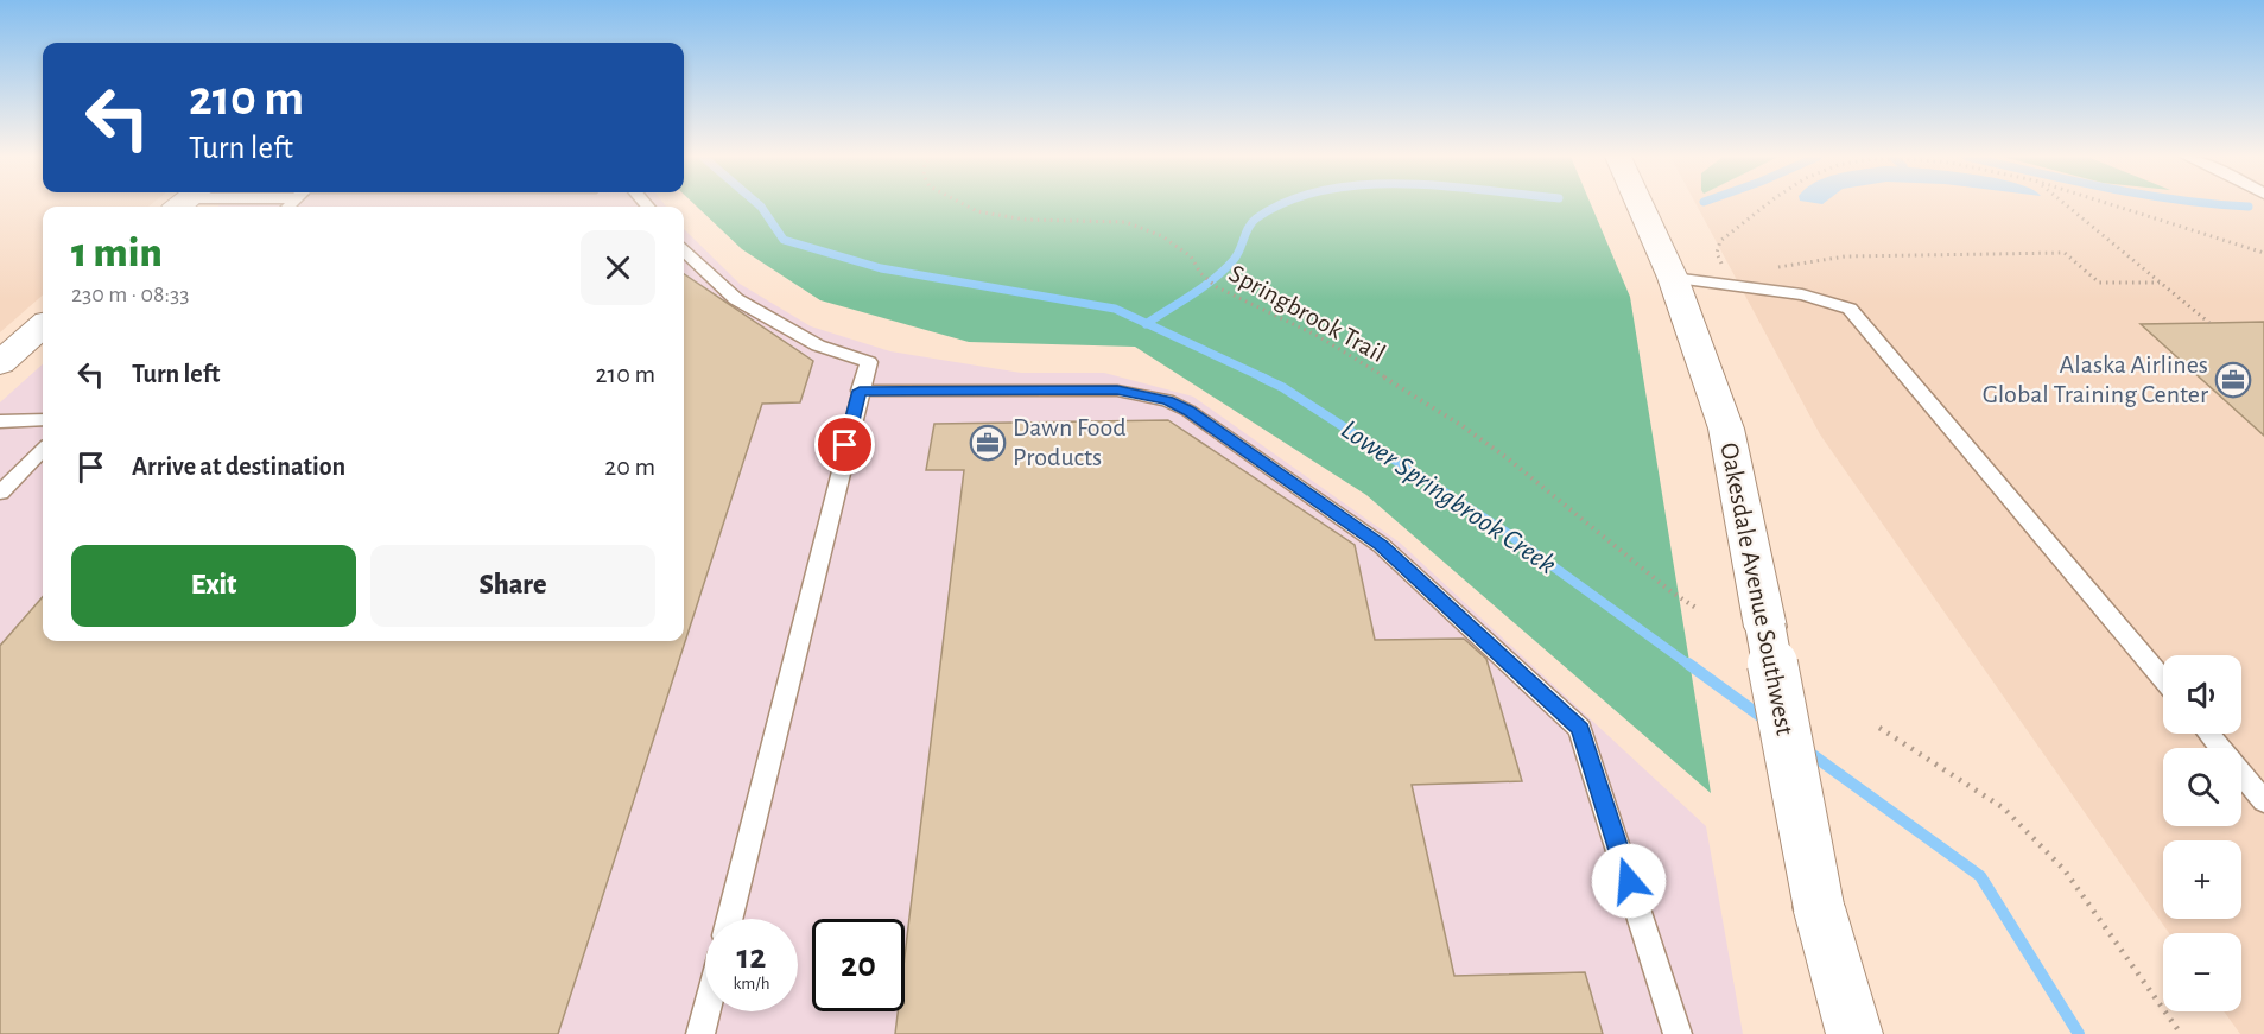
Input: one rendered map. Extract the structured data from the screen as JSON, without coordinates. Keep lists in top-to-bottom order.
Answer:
{
  "streets": {
    "street": ["Oakesdale Avenue Southwest"],
    "path": ["Springbrook Trail"]
  },
  "water": ["Lower Springbrook Creek"],
  "places": {
    "office": ["Alaska Airlines Global Training Center", "Dawn Food Products"]
  },
  "page": {
    "turn": ["210 m", "Turn left"],
    "heading": ["1 min", "230 m · 08:33"],
    "list": [
      {
        "name": "Turn left",
        "value": "210 m"
      },
      {
        "name": "Arrive at destination",
        "value": "20 m"
      }
    ],
    "buttons": ["Exit", "Share"],
    "map_buttons": ["+", "−"],
    "speed": "12 km/h",
    "limit": "20"
  }
}
